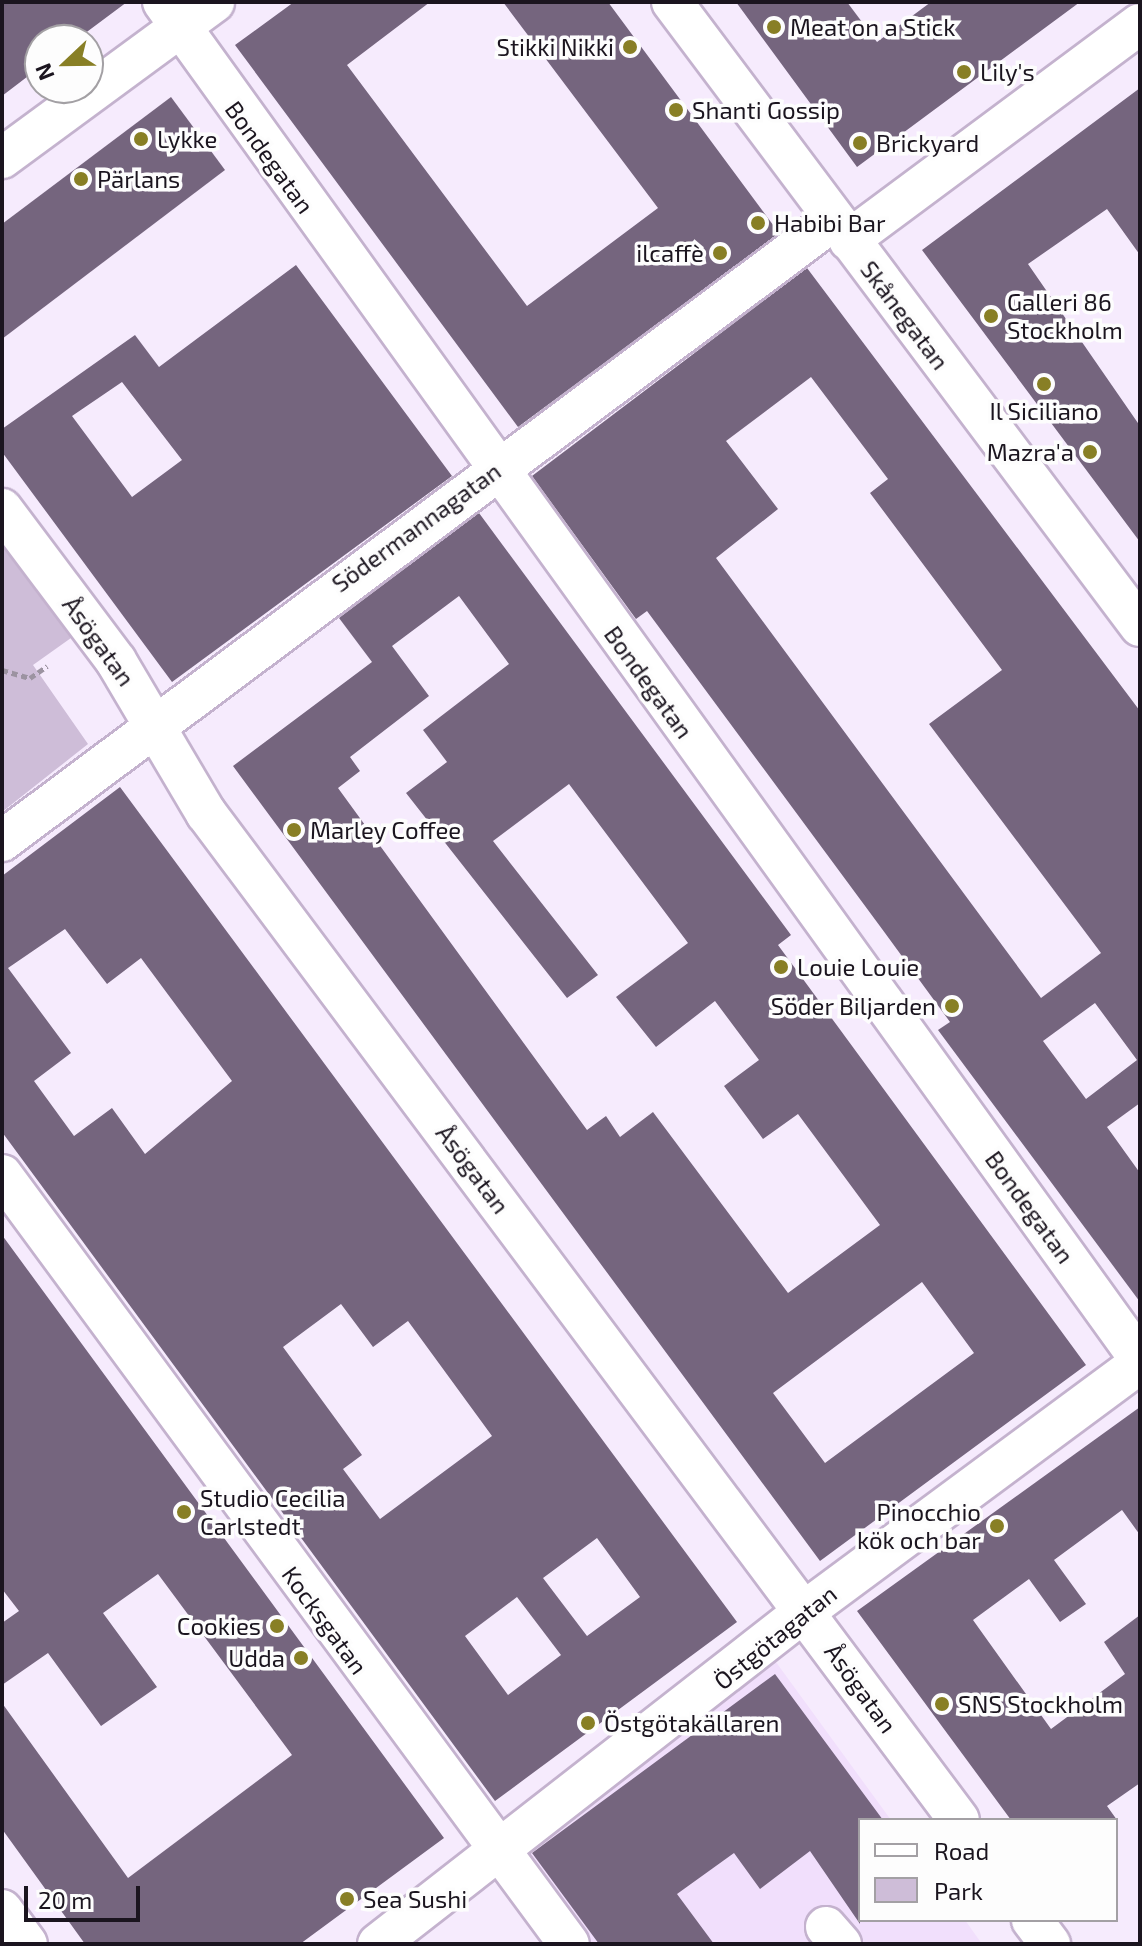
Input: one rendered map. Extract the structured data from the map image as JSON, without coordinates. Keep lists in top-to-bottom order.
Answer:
{
  "streets": {
    "street": [
      "Bondegatan",
      "Skånegatan",
      "Södermannagatan",
      "Åsögatan",
      "Kocksgatan",
      "Östgötagatan"
    ]
  },
  "crossings": [
    ["Bondegatan", "Södermannagatan"],
    ["Bondegatan", "Östgötagatan"],
    ["Skånegatan", "Södermannagatan"],
    ["Södermannagatan", "Åsögatan"],
    ["Åsögatan", "Östgötagatan"],
    ["Kocksgatan", "Östgötagatan"]
  ],
  "places": [
    "Meat on a Stick",
    "Stikki Nikki",
    "Lily's",
    "Shanti Gossip",
    "Lykke",
    "Brickyard",
    "Pärlans",
    "Habibi Bar",
    "ilcaffè",
    "Galleri 86 Stockholm",
    "Il Siciliano",
    "Mazra'a",
    "Marley Coffee",
    "Louie Louie",
    "Söder Biljarden",
    "Studio Cecilia Carlstedt",
    "Pinocchio kök och bar",
    "Cookies",
    "Udda",
    "SNS Stockholm",
    "Östgötakällaren",
    "Sea Sushi"
  ],
  "legend": ["Road", "Park"],
  "scale_bar": "20 m",
  "north": "left"
}
